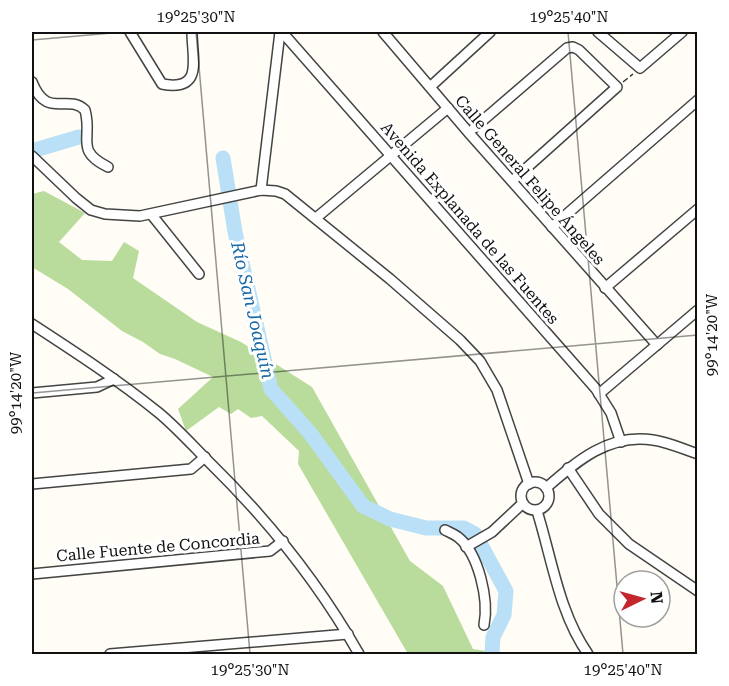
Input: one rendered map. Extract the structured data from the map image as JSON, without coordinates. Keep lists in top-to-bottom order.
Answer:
{
  "streets": {
    "street": ["Calle General Felipe Ángeles", "Avenida Explanada de las Fuentes", "Calle Fuente de Concordia"]
  },
  "water": ["Río San Joaquín"],
  "north": "right",
  "coordinates": ["19°25'30\"N", "19°25'40\"N", "99°14'20\"W"]
}
